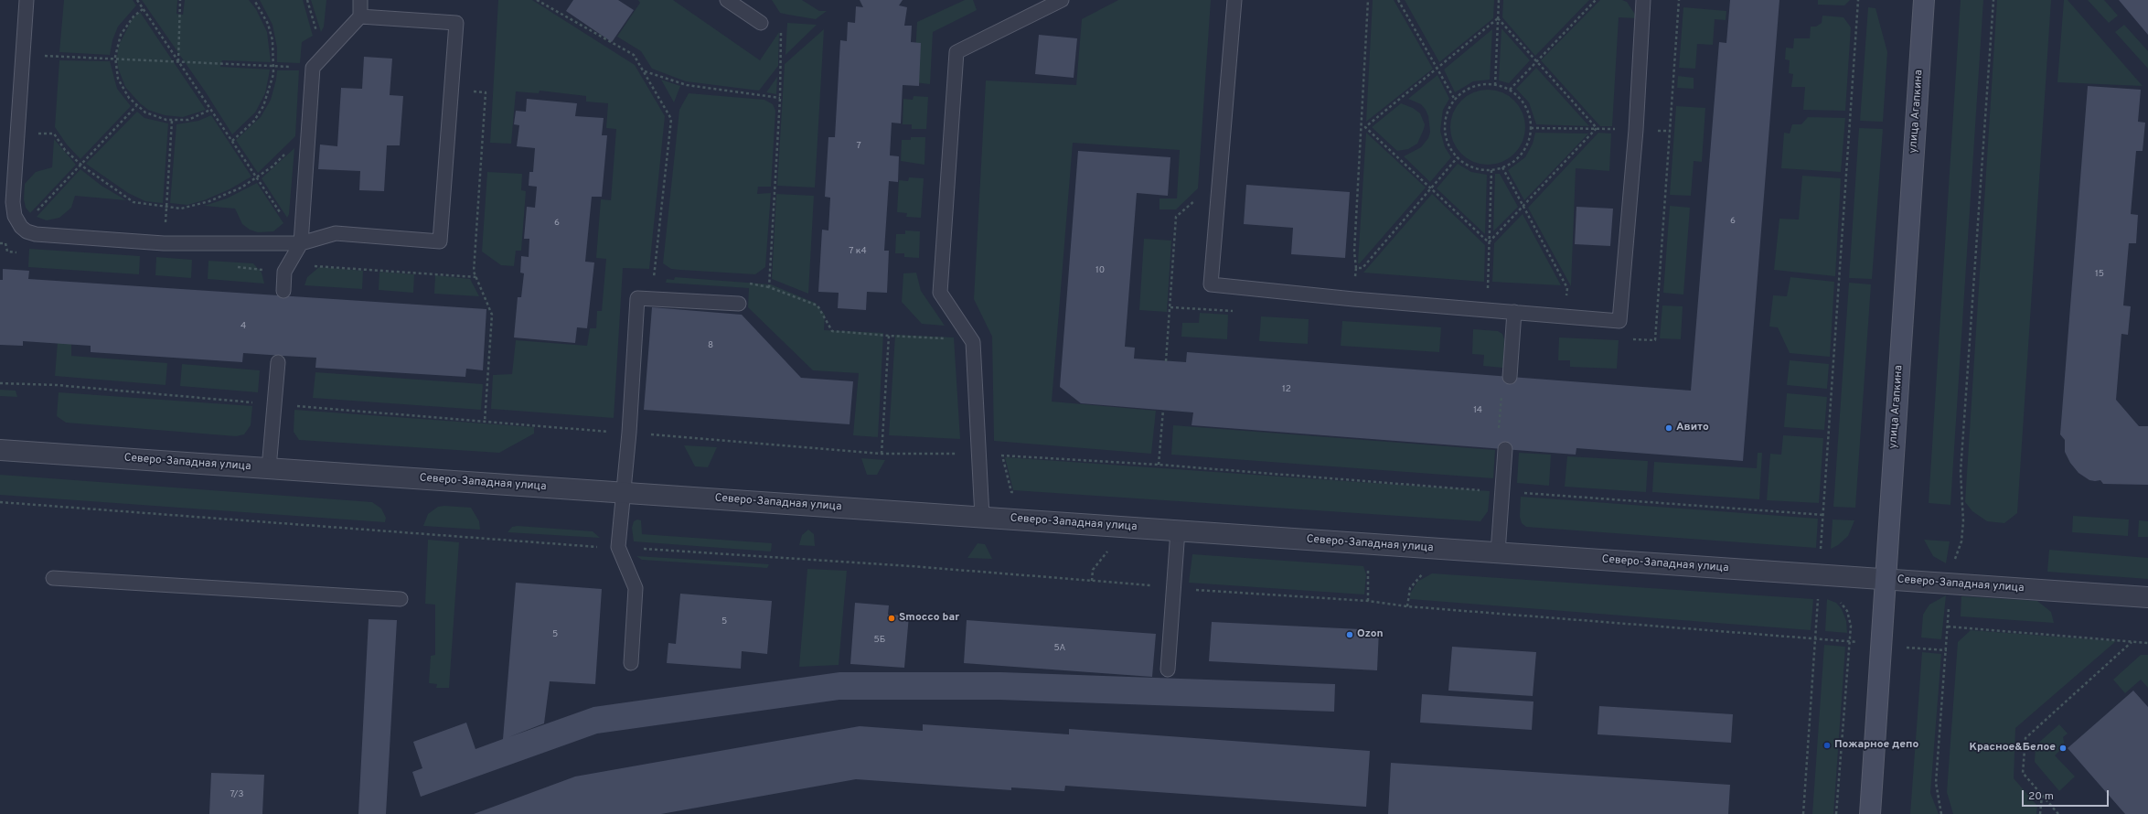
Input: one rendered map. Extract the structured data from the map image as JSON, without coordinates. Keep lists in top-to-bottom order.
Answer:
{
  "streets": {
    "main road": ["улица Агапкина"],
    "street": ["Северо-Западная улица"]
  },
  "crossings": [
    ["улица Агапкина", "Северо-Западная улица"]
  ],
  "places": [
    "Авито",
    "Smocco bar",
    "Ozon",
    "Пожарное депо",
    "Красное&Белое"
  ],
  "house_numbers": [
    "7",
    "6",
    "6",
    "7 к4",
    "10",
    "15",
    "4",
    "8",
    "12",
    "14",
    "5",
    "5",
    "5Б",
    "5А",
    "7/3"
  ],
  "scale_bar": "20 m"
}
